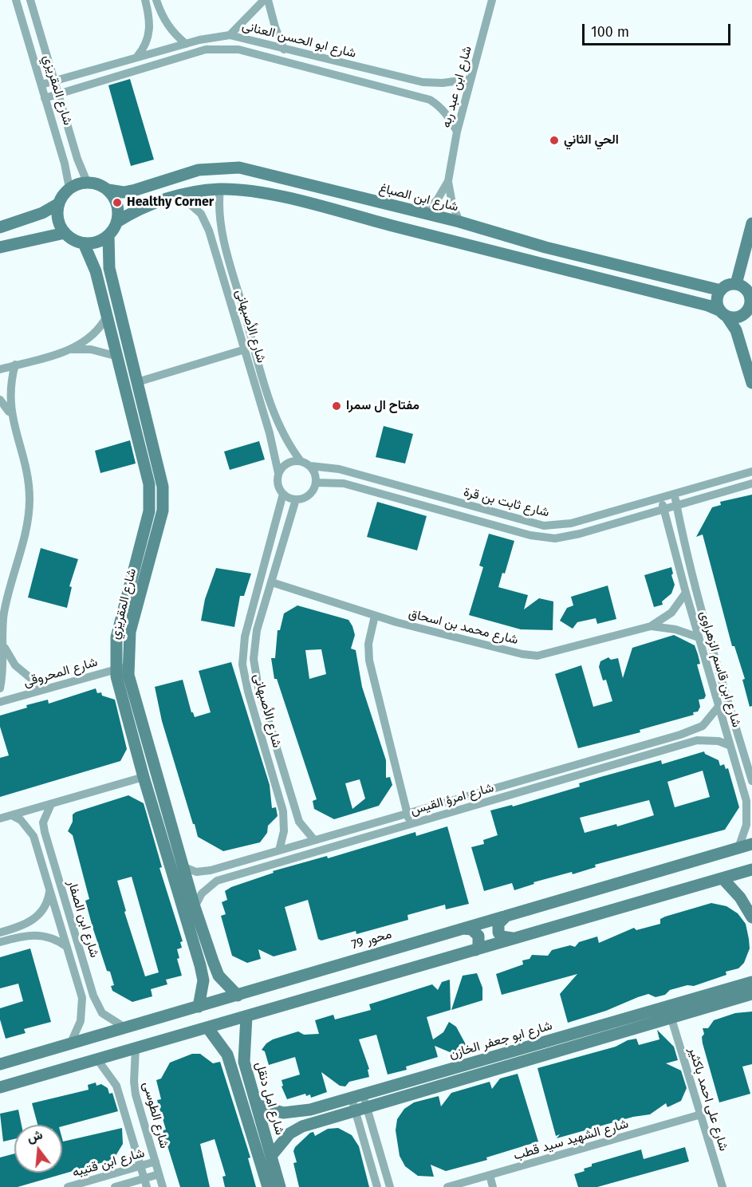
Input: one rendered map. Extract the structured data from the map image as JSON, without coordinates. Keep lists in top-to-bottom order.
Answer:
{
  "streets": {
    "street": [
      "شارع ابو الحسن العنانى",
      "شارع ابن عبد ربه",
      "شارع المقريزي",
      "شارع ابن الصباغ",
      "شارع الأصبهانى",
      "شارع ثابت بن قرة",
      "شارع محمد بن اسحاق",
      "شارع ابن قاسم الزهراوى",
      "شارع المحروقى",
      "شارع امرؤ القيس",
      "شارع ابن الصفار",
      "محور 79",
      "شارع ابو جعفر الخازن",
      "شارع امل دنقل",
      "شارع على احمد باكثير",
      "شارع الطوسى",
      "شارع الشهيد سيد قطب",
      "شارع ابن قتيبه"
    ]
  },
  "crossings": [
    ["شارع ابو الحسن العنانى", "شارع ابن عبد ربه"],
    ["شارع ابو الحسن العنانى", "شارع المقريزي"],
    ["شارع ابن عبد ربه", "شارع ابن الصباغ"],
    ["شارع المقريزي", "شارع ابن الصباغ"],
    ["شارع المقريزي", "شارع المحروقى"],
    ["شارع المقريزي", "شارع امرؤ القيس"],
    ["شارع المقريزي", "محور 79"],
    ["شارع الأصبهانى", "شارع ثابت بن قرة"],
    ["شارع الأصبهانى", "شارع محمد بن اسحاق"],
    ["شارع الأصبهانى", "شارع امرؤ القيس"],
    ["شارع ثابت بن قرة", "شارع ابن قاسم الزهراوى"],
    ["شارع محمد بن اسحاق", "شارع ابن قاسم الزهراوى"],
    ["شارع ابن قاسم الزهراوى", "شارع امرؤ القيس"],
    ["شارع ابن قاسم الزهراوى", "محور 79"],
    ["شارع ابن الصفار", "محور 79"],
    ["شارع ابو جعفر الخازن", "شارع امل دنقل"],
    ["شارع ابو جعفر الخازن", "شارع على احمد باكثير"],
    ["شارع على احمد باكثير", "شارع الشهيد سيد قطب"],
    ["شارع الطوسى", "شارع ابن قتيبه"]
  ],
  "places": ["الحي الثاني", "Healthy Corner", "مفتاح ال سمرا"],
  "scale_bar": "100 m",
  "north": "top"
}
